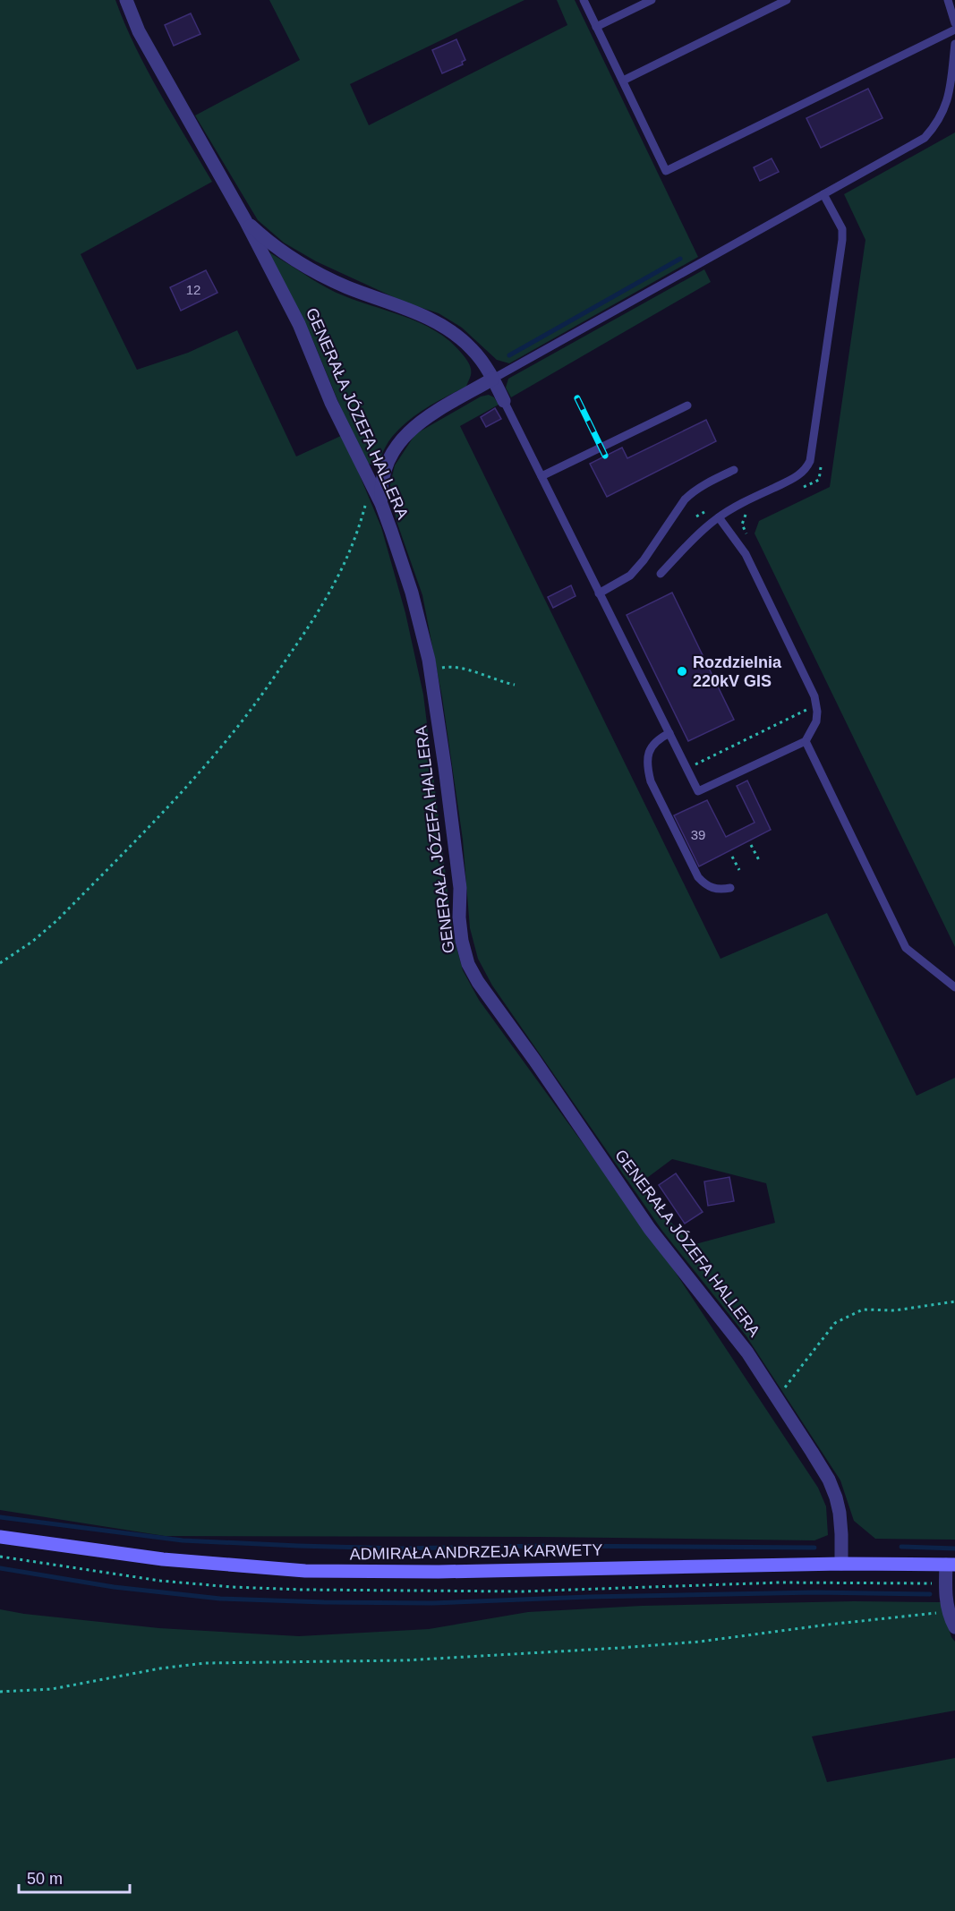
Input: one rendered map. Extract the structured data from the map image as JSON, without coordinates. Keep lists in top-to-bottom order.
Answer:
{
  "streets": {
    "main road": ["ADMIRAŁA ANDRZEJA KARWETY"],
    "street": ["GENERAŁA JÓZEFA HALLERA"]
  },
  "crossings": [
    ["GENERAŁA JÓZEFA HALLERA", "ADMIRAŁA ANDRZEJA KARWETY"]
  ],
  "places": ["Rozdzielnia 220kV GIS"],
  "house_numbers": ["12", "39"],
  "scale_bar": "50 m"
}
